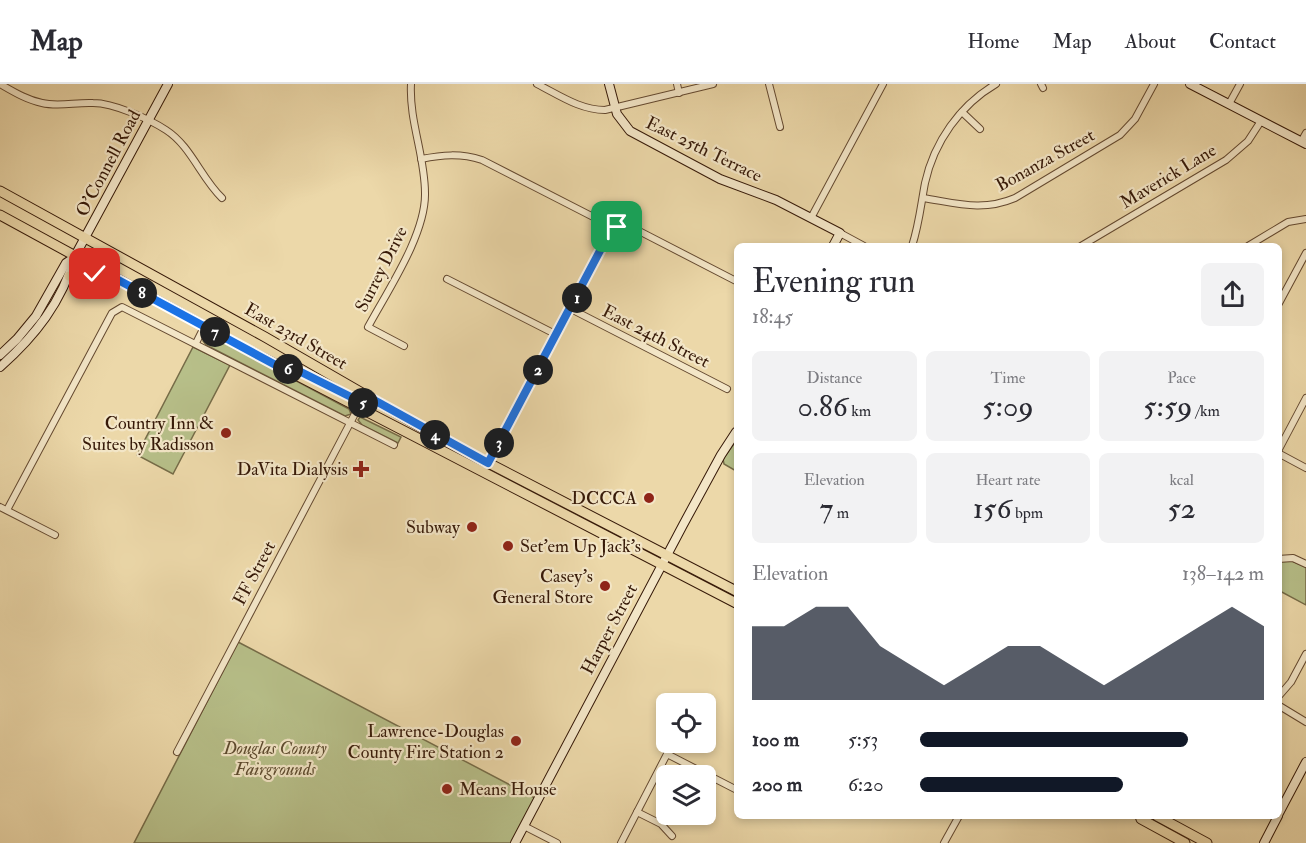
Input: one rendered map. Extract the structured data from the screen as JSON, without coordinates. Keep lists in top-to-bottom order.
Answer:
{
  "streets": {
    "main road": ["East 23rd Street"],
    "street": [
      "East 25th Terrace",
      "Bonanza Street",
      "O'Connell Road",
      "Maverick Lane",
      "Surrey Drive",
      "East 24th Street",
      "FF Street",
      "Harper Street"
    ]
  },
  "crossings": [
    ["O'Connell Road", "East 23rd Street"],
    ["East 23rd Street", "FF Street"],
    ["East 23rd Street", "Harper Street"]
  ],
  "parks": ["Douglas County Fairgrounds"],
  "places": {
    "other": [
      "Country Inn & Suites by Radisson",
      "DCCCA",
      "Subway",
      "Set'em Up Jack's",
      "Casey's General Store",
      "Lawrence-Douglas County Fire Station 2",
      "Means House"
    ],
    "health": ["DaVita Dialysis"]
  },
  "page": {
    "header": "Map",
    "nav": [
      "Home",
      "Map",
      "About",
      "Contact"
    ],
    "heading": ["Evening run", "18:45"],
    "pins": [
      "8",
      "1",
      "7",
      "6",
      "2",
      "5",
      "4",
      "3"
    ],
    "stats": [
      ["Distance", "0.86 km"],
      ["Time", "5:09"],
      ["Pace", "5:59 /km"],
      ["Elevation", "7 m"],
      ["Heart rate", "156 bpm"],
      ["kcal", "52"]
    ],
    "chart": ["Elevation", "138–142 m"],
    "list": [
      {
        "name": "100 m",
        "note": "5:53"
      },
      {
        "name": "200 m",
        "note": "6:20"
      }
    ]
  }
}
